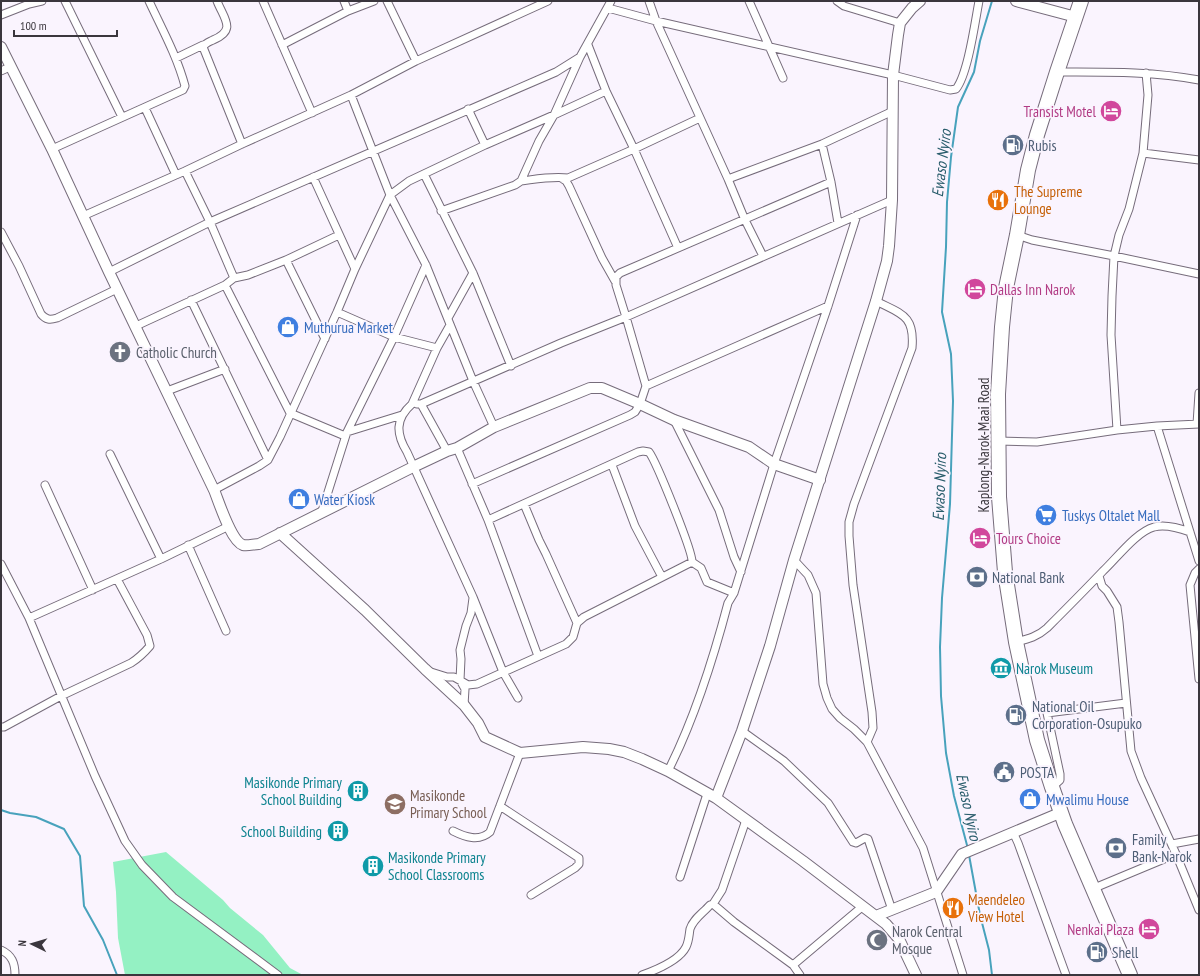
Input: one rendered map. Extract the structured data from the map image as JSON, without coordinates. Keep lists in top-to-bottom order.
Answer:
{
  "streets": {
    "highway": ["Kaplong-Narok-Maai Road"]
  },
  "water": ["Ewaso Nyiro"],
  "places": {
    "hotel": [
      "Transist Motel",
      "Dallas Inn Narok",
      "Tours Choice",
      "Nenkai Plaza"
    ],
    "fuel station": ["Rubis", "National Oil Corporation-Osupuko", "Shell"],
    "restaurant": ["The Supreme Lounge", "Maendeleo View Hotel"],
    "shop": ["Muthurua Market", "Water Kiosk", "Mwalimu House"],
    "church": ["Catholic Church"],
    "supermarket": ["Tuskys Oltalet Mall"],
    "bank": ["National Bank", "Family Bank-Narok"],
    "museum": ["Narok Museum"],
    "public building": ["POSTA"],
    "building": ["Masikonde Primary School Building", "School Building", "Masikonde Primary School Classrooms"],
    "school or university": ["Masikonde Primary School"],
    "mosque": ["Narok Central Mosque"]
  },
  "scale_bar": "100 m",
  "north": "left"
}
